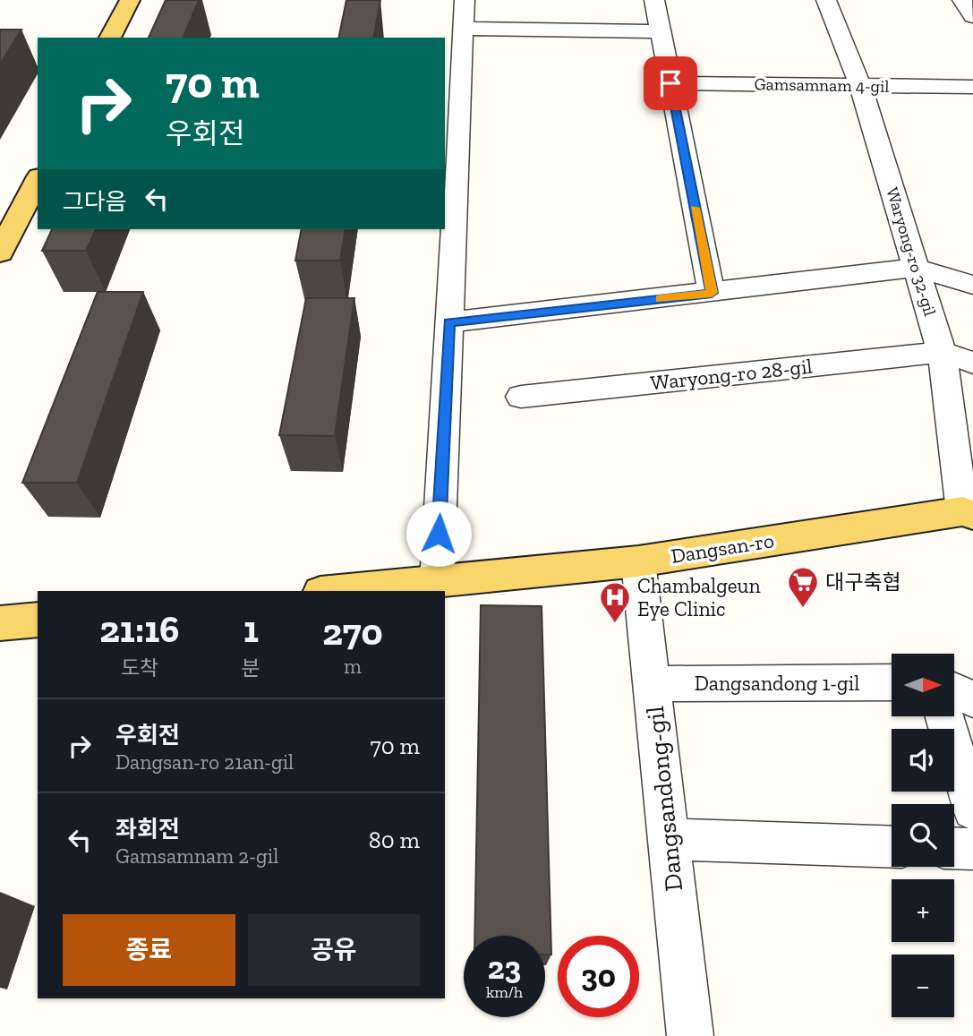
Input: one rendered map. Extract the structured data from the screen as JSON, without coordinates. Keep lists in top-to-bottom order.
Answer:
{
  "streets": {
    "main road": ["Dangsan-ro"],
    "street": [
      "Gamsamnam 4-gil",
      "Waryong-ro 32-gil",
      "Waryong-ro 28-gil",
      "Dangsandong 1-gil",
      "Dangsandong-gil"
    ]
  },
  "crossings": [
    ["Gamsamnam 4-gil", "Waryong-ro 32-gil"],
    ["Waryong-ro 32-gil", "Waryong-ro 28-gil"],
    ["Waryong-ro 32-gil", "Dangsan-ro"],
    ["Dangsan-ro", "Dangsandong-gil"],
    ["Dangsandong 1-gil", "Dangsandong-gil"]
  ],
  "places": {
    "supermarket": ["대구축협"],
    "hospital": ["Chambalgeun Eye Clinic"]
  },
  "north": "right",
  "page": {
    "turn": ["70 m", "우회전"],
    "then": "그다음",
    "eta": [
      "21:16",
      "도착",
      "1",
      "분",
      "270",
      "m"
    ],
    "map_buttons": ["+", "−"],
    "list": [
      {
        "name": "우회전",
        "note": "Dangsan-ro 21an-gil",
        "value": "70 m"
      },
      {
        "name": "좌회전",
        "note": "Gamsamnam 2-gil",
        "value": "80 m"
      }
    ],
    "buttons": ["종료", "공유"],
    "speed": "23 km/h",
    "limit": "30"
  }
}
